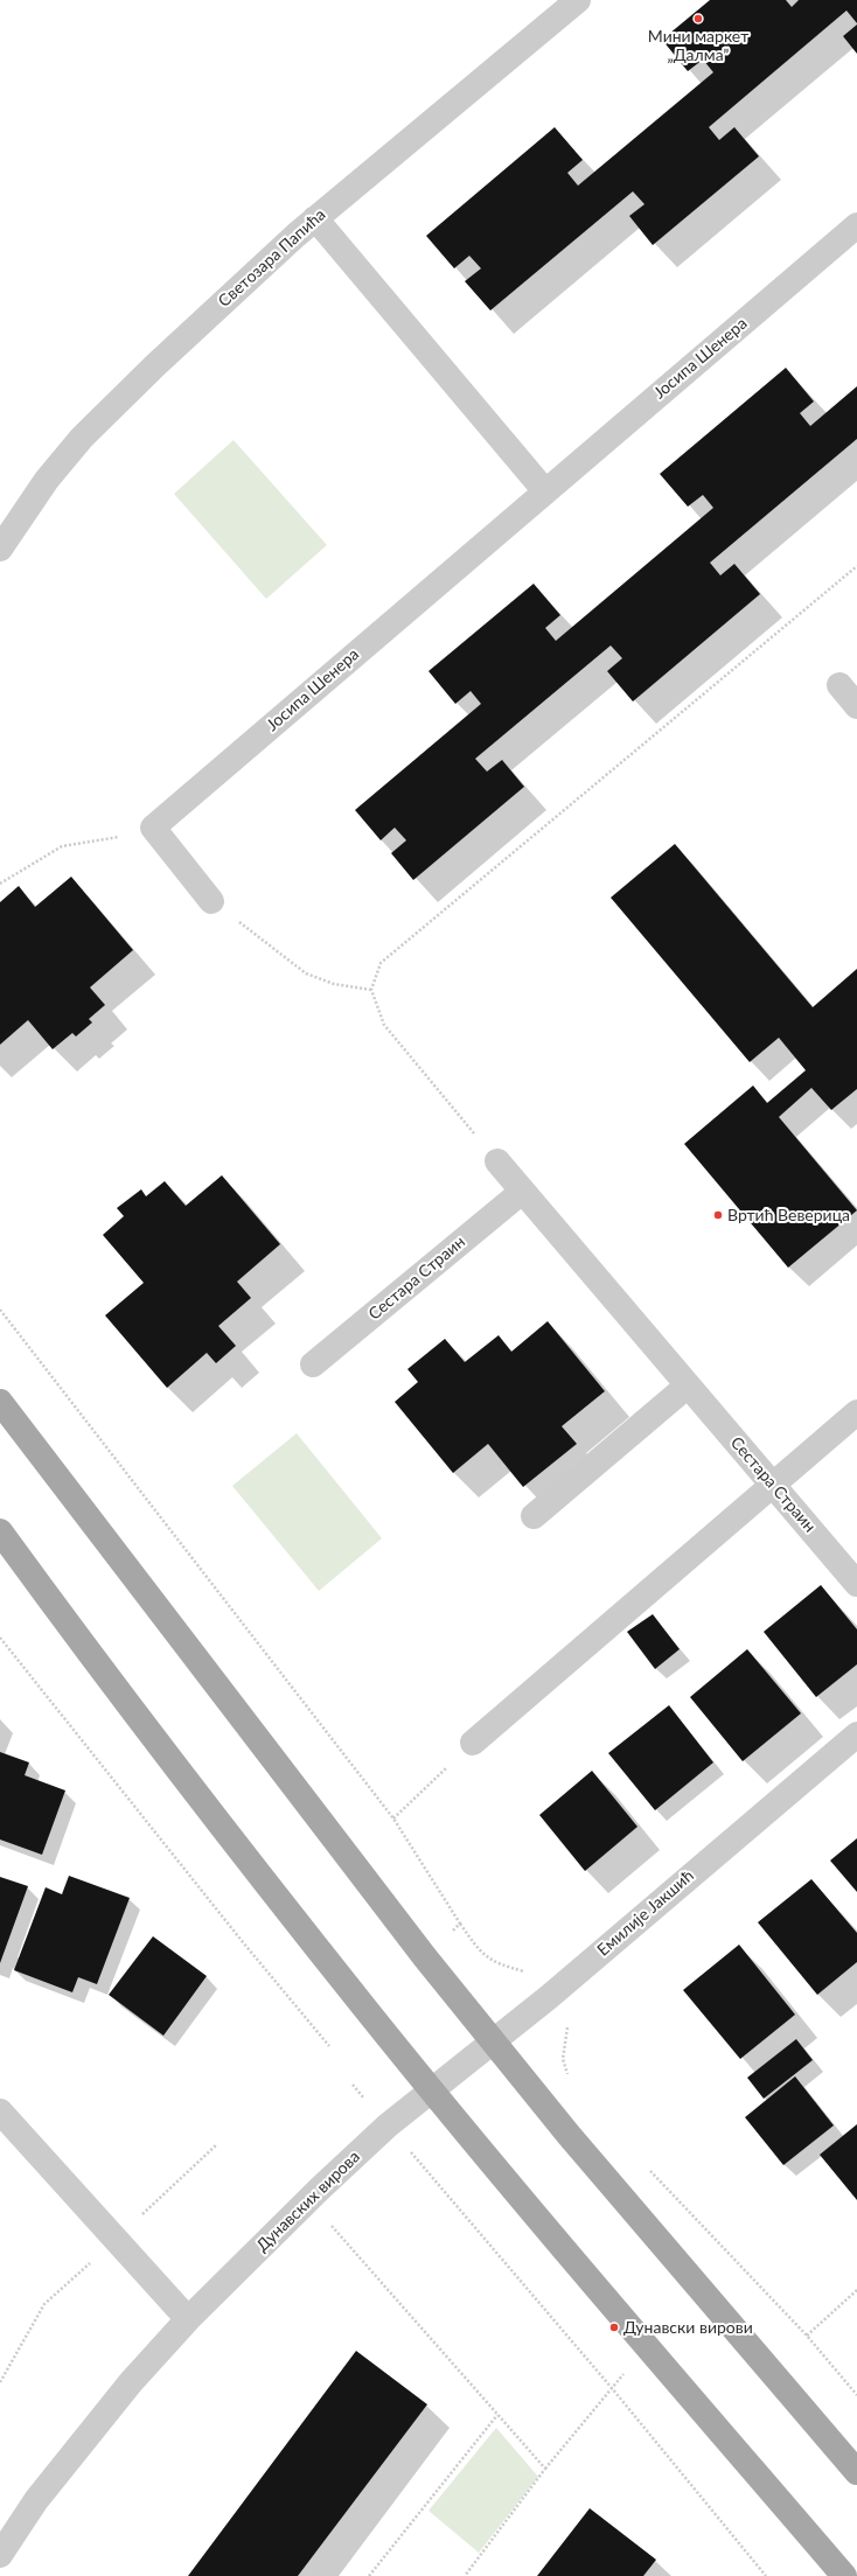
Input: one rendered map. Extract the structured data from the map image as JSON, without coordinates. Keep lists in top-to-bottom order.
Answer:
{
  "streets": {
    "street": [
      "Светозара Папића",
      "Јосипа Шенера",
      "Сестара Страин",
      "Емилије Јакшић",
      "Дунавских вирова"
    ]
  },
  "crossings": [
    ["Емилије Јакшић", "Дунавских вирова"]
  ],
  "places": ["Мини маркет „Далма”", "Вртић Веверица", "Дунавски вирови"]
}
